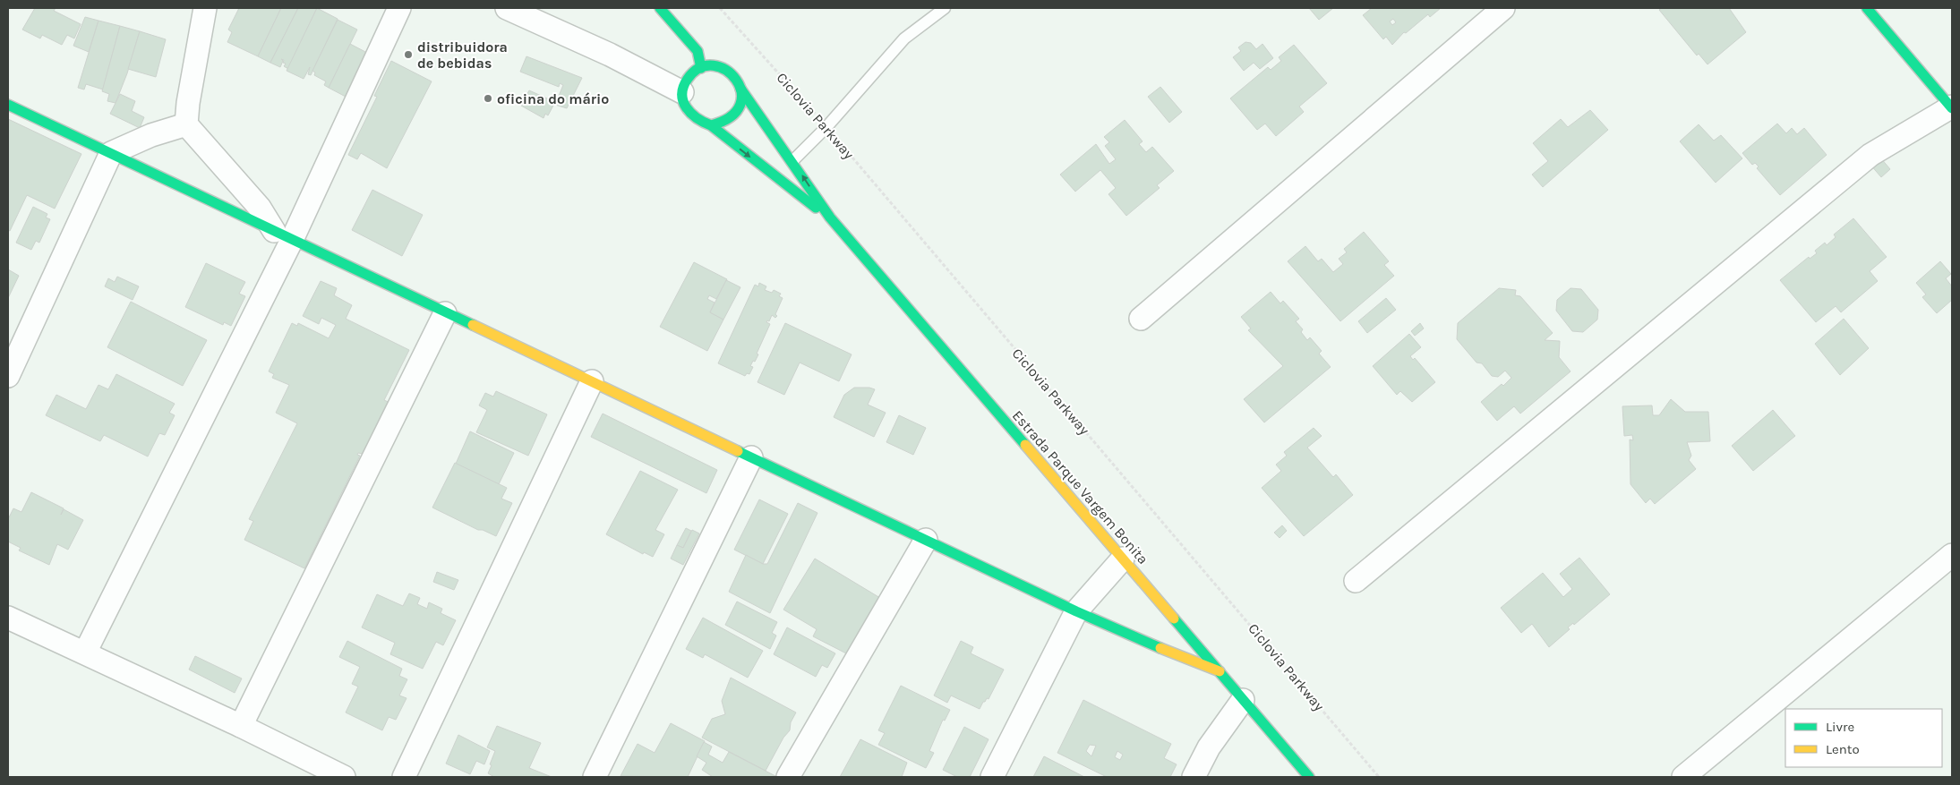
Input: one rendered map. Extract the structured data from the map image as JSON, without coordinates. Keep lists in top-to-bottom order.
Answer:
{
  "streets": {
    "street": ["Estrada Parque Vargem Bonita"],
    "path": ["Ciclovia Parkway"]
  },
  "places": ["distribuidora de bebidas", "oficina do mário"],
  "legend": ["Livre", "Lento"]
}
